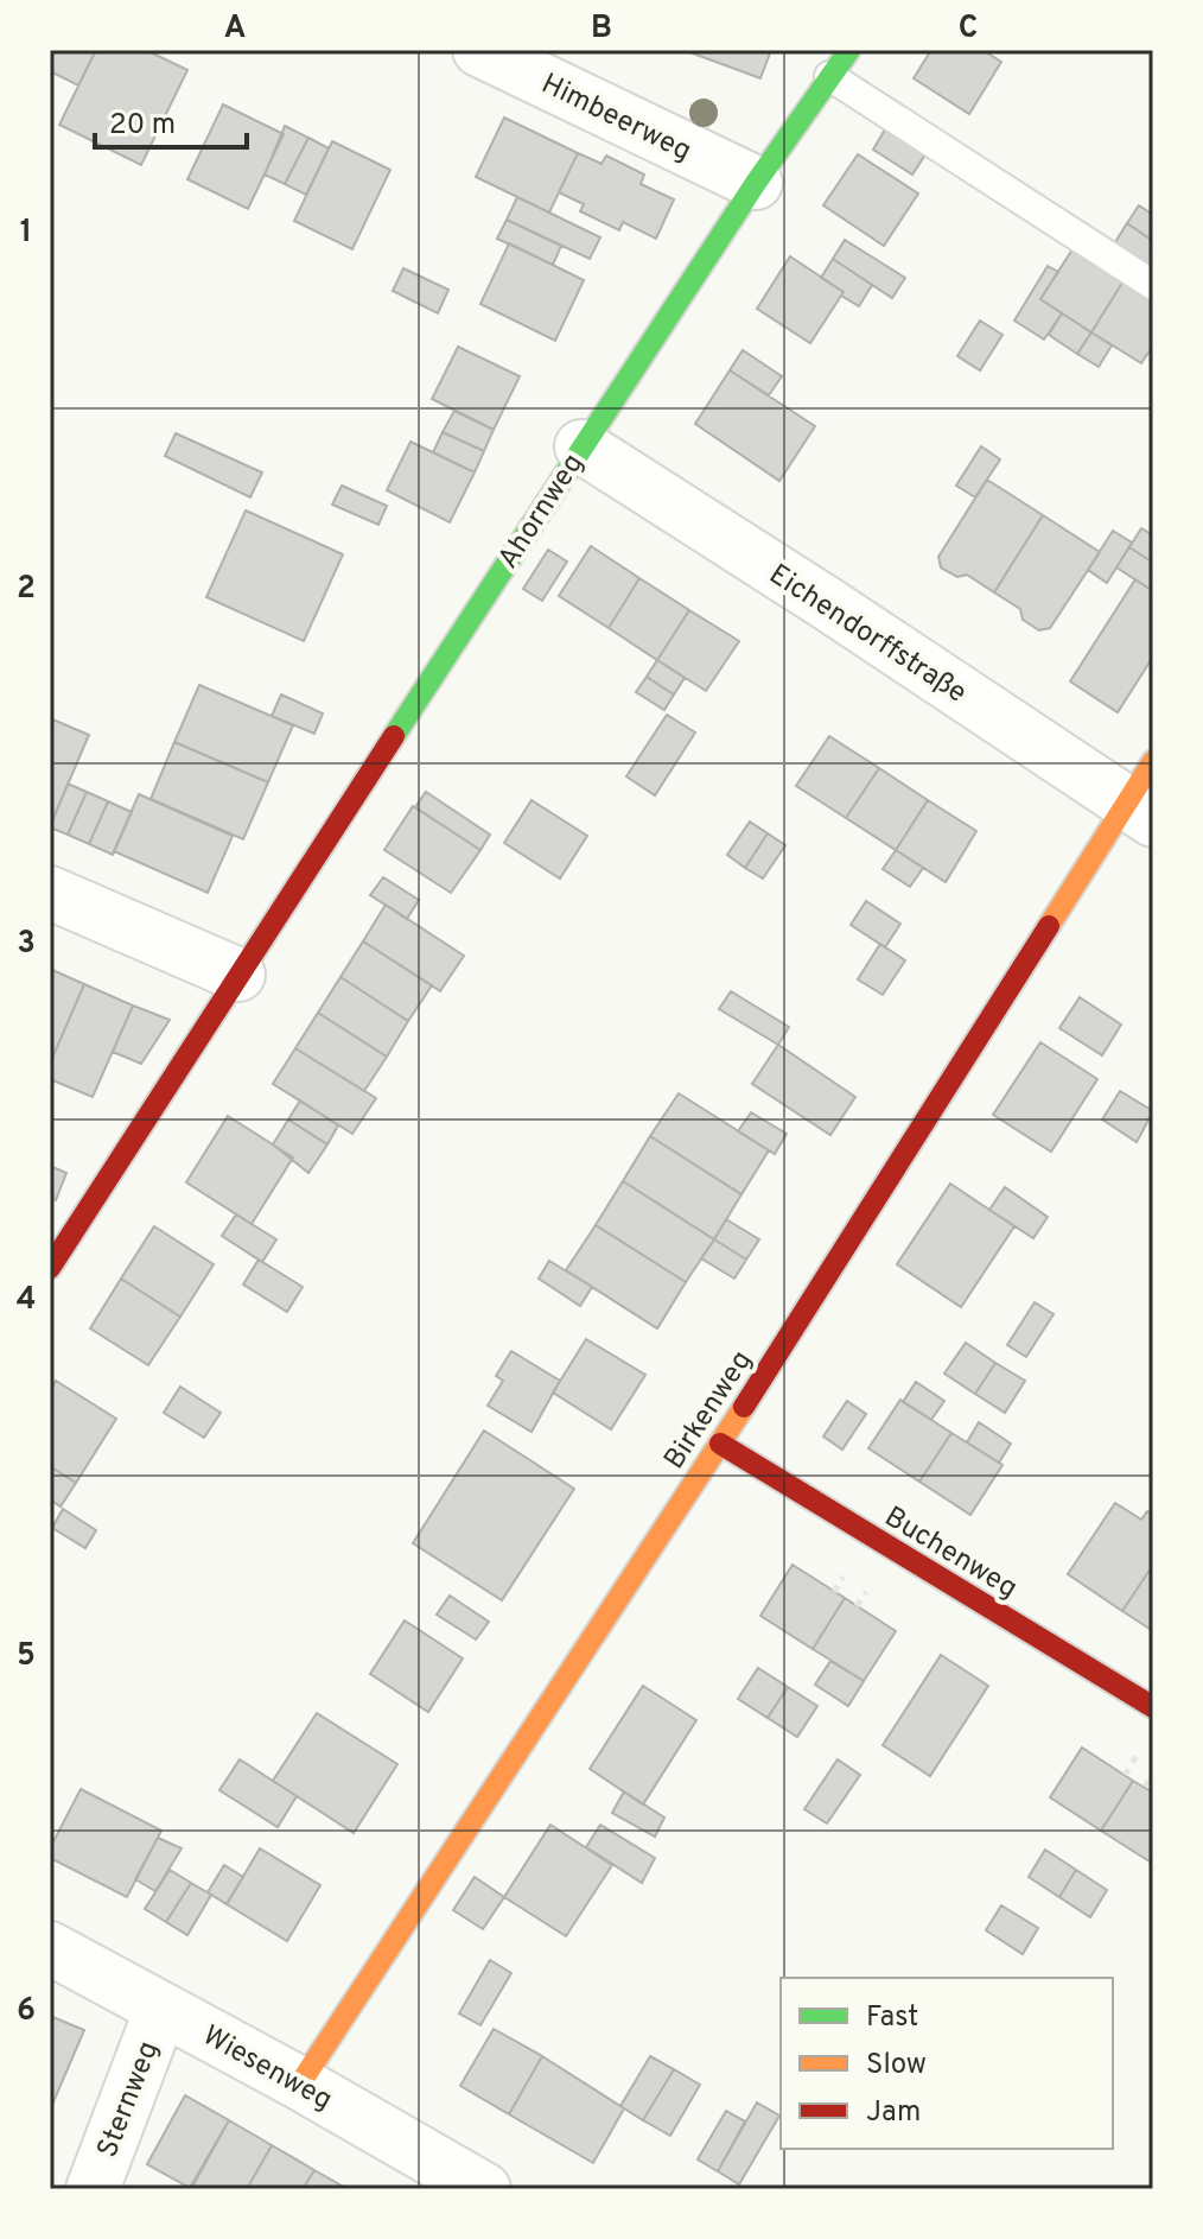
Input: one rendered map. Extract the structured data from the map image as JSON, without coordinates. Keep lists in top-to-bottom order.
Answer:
{
  "streets": {
    "street": [
      "Himbeerweg",
      "Ahornweg",
      "Eichendorffstraße",
      "Birkenweg",
      "Buchenweg",
      "Wiesenweg",
      "Sternweg"
    ]
  },
  "crossings": [
    ["Himbeerweg", "Ahornweg"],
    ["Ahornweg", "Eichendorffstraße"],
    ["Eichendorffstraße", "Birkenweg"],
    ["Birkenweg", "Buchenweg"],
    ["Birkenweg", "Wiesenweg"],
    ["Wiesenweg", "Sternweg"]
  ],
  "legend": ["Fast", "Slow", "Jam"],
  "scale_bar": "20 m",
  "grid": {
    "columns": ["A", "B", "C"],
    "rows": [
      "1",
      "2",
      "3",
      "4",
      "5",
      "6"
    ]
  }
}
